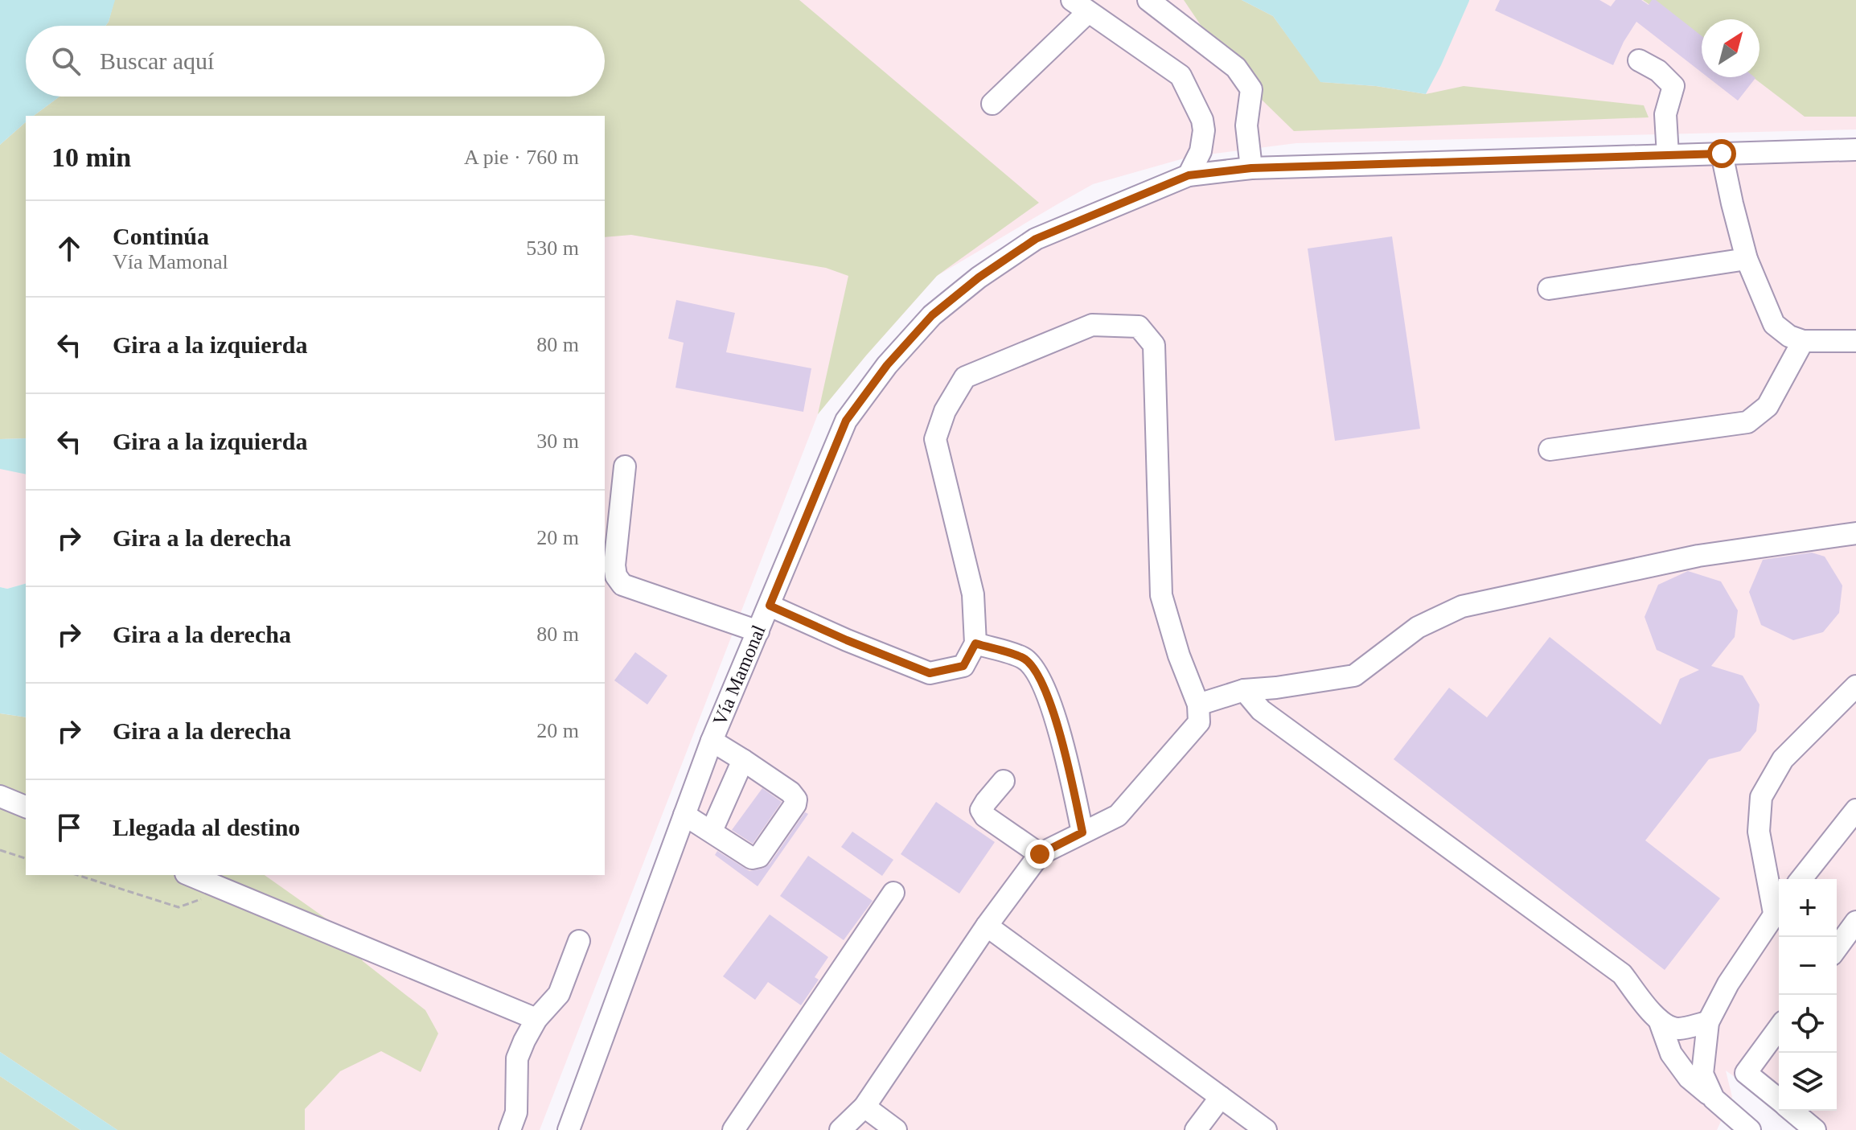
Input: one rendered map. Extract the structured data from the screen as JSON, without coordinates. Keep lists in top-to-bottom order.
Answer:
{
  "streets": {
    "street": ["Vía Mamonal"]
  },
  "north": "top right",
  "page": {
    "search": "Buscar aquí",
    "heading": ["10 min", "A pie · 760 m"],
    "list": [
      ["Continúa", "Vía Mamonal", "530 m"],
      ["Gira a la izquierda", "80 m"],
      ["Gira a la izquierda", "30 m"],
      ["Gira a la derecha", "20 m"],
      ["Gira a la derecha", "80 m"],
      ["Gira a la derecha", "20 m"],
      "Llegada al destino"
    ],
    "map_buttons": ["+", "−"]
  }
}
